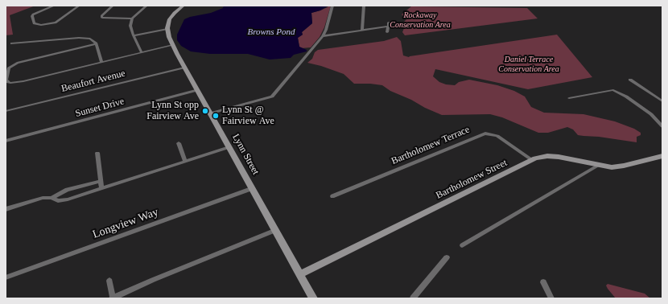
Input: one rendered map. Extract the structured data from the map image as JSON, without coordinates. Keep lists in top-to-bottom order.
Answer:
{
  "streets": {
    "main road": ["Lynn Street", "Bartholomew Street"],
    "street": [
      "Beaufort Avenue",
      "Sunset Drive",
      "Bartholomew Terrace",
      "Longview Way"
    ]
  },
  "crossings": [
    ["Beaufort Avenue", "Lynn Street"],
    ["Sunset Drive", "Lynn Street"],
    ["Bartholomew Terrace", "Bartholomew Street"],
    ["Lynn Street", "Bartholomew Street"],
    ["Lynn Street", "Longview Way"]
  ],
  "water": ["Browns Pond"],
  "parks": ["Rockaway Conservation Area", "Daniel Terrace Conservation Area"],
  "places": ["Lynn St opp Fairview Ave", "Lynn St @ Fairview Ave"]
}
